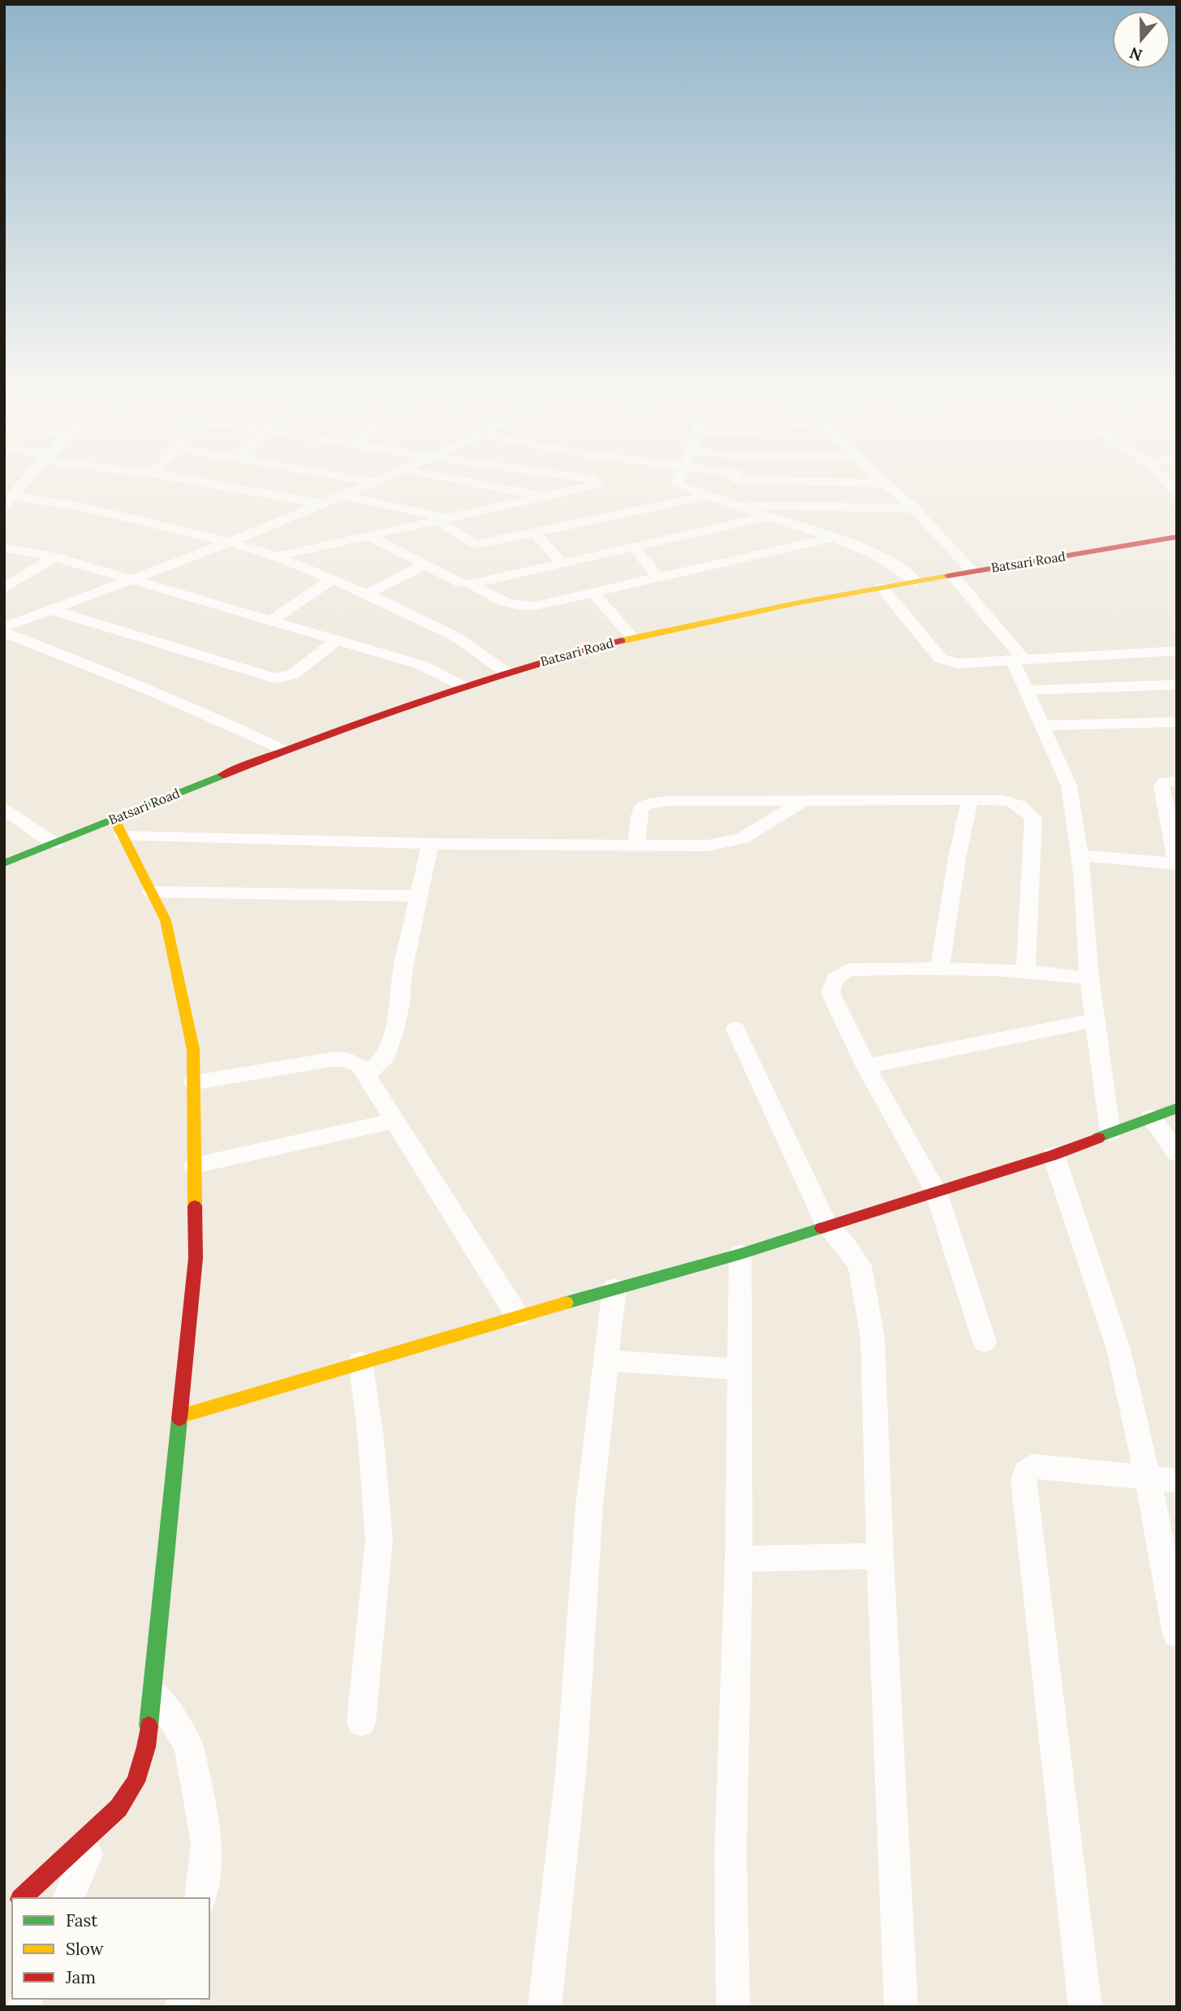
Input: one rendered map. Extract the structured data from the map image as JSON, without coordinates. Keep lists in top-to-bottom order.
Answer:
{
  "streets": {
    "street": ["Batsari Road"]
  },
  "legend": ["Fast", "Slow", "Jam"],
  "north": "bottom"
}
